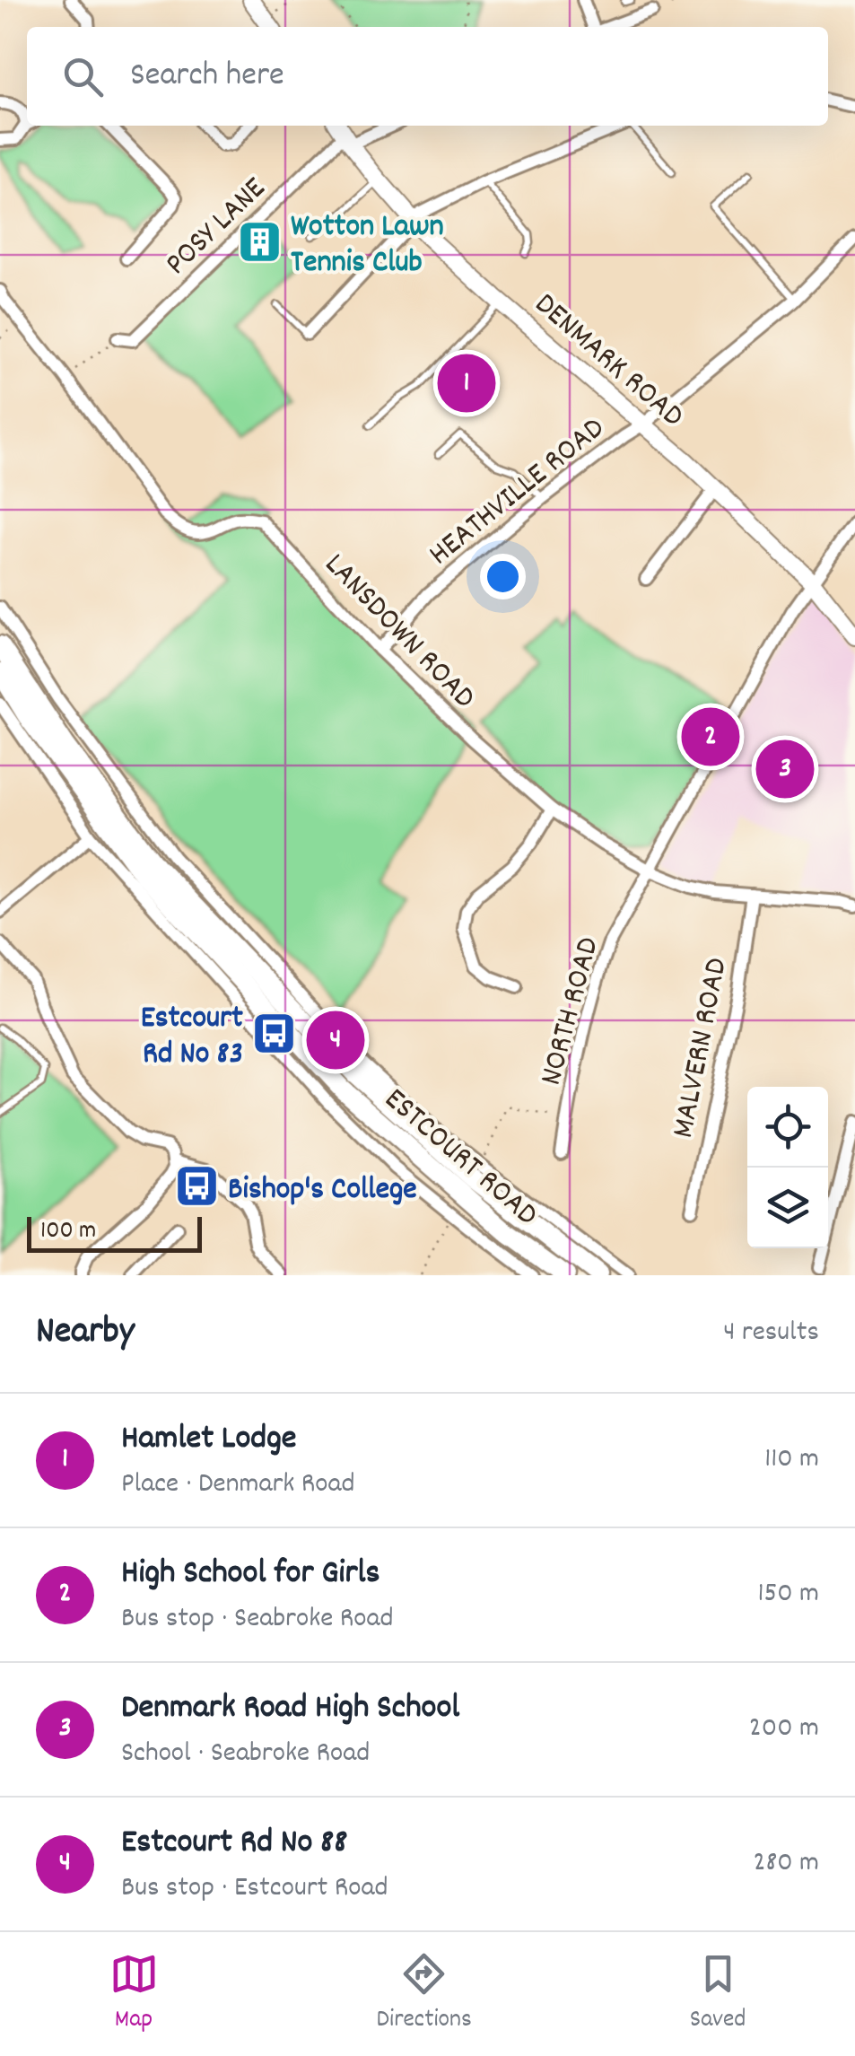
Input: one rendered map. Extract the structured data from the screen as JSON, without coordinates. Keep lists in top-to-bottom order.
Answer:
{
  "streets": {
    "main road": ["ESTCOURT ROAD"],
    "street": [
      "POSY LANE",
      "DENMARK ROAD",
      "HEATHVILLE ROAD",
      "LANSDOWN ROAD",
      "NORTH ROAD",
      "MALVERN ROAD"
    ]
  },
  "crossings": [
    ["POSY LANE", "DENMARK ROAD"],
    ["DENMARK ROAD", "HEATHVILLE ROAD"],
    ["DENMARK ROAD", "NORTH ROAD"],
    ["HEATHVILLE ROAD", "LANSDOWN ROAD"],
    ["LANSDOWN ROAD", "NORTH ROAD"],
    ["LANSDOWN ROAD", "MALVERN ROAD"]
  ],
  "places": {
    "building": ["Wotton Lawn Tennis Club"],
    "bus stop": ["Estcourt Rd No 83", "Bishop's College"]
  },
  "scale_bar": "100 m",
  "page": {
    "search": "Search here",
    "pins": [
      "1",
      "2",
      "3",
      "4"
    ],
    "scale": "100 m",
    "heading": ["Nearby", "4 results"],
    "list": [
      {
        "mark": "1",
        "name": "Hamlet Lodge",
        "note": "Place · Denmark Road",
        "value": "110 m"
      },
      {
        "mark": "2",
        "name": "High School for Girls",
        "note": "Bus stop · Seabroke Road",
        "value": "150 m"
      },
      {
        "mark": "3",
        "name": "Denmark Road High School",
        "note": "School · Seabroke Road",
        "value": "200 m"
      },
      {
        "mark": "4",
        "name": "Estcourt Rd No 88",
        "note": "Bus stop · Estcourt Road",
        "value": "280 m"
      }
    ],
    "nav": ["Map", "Directions", "Saved"]
  }
}
